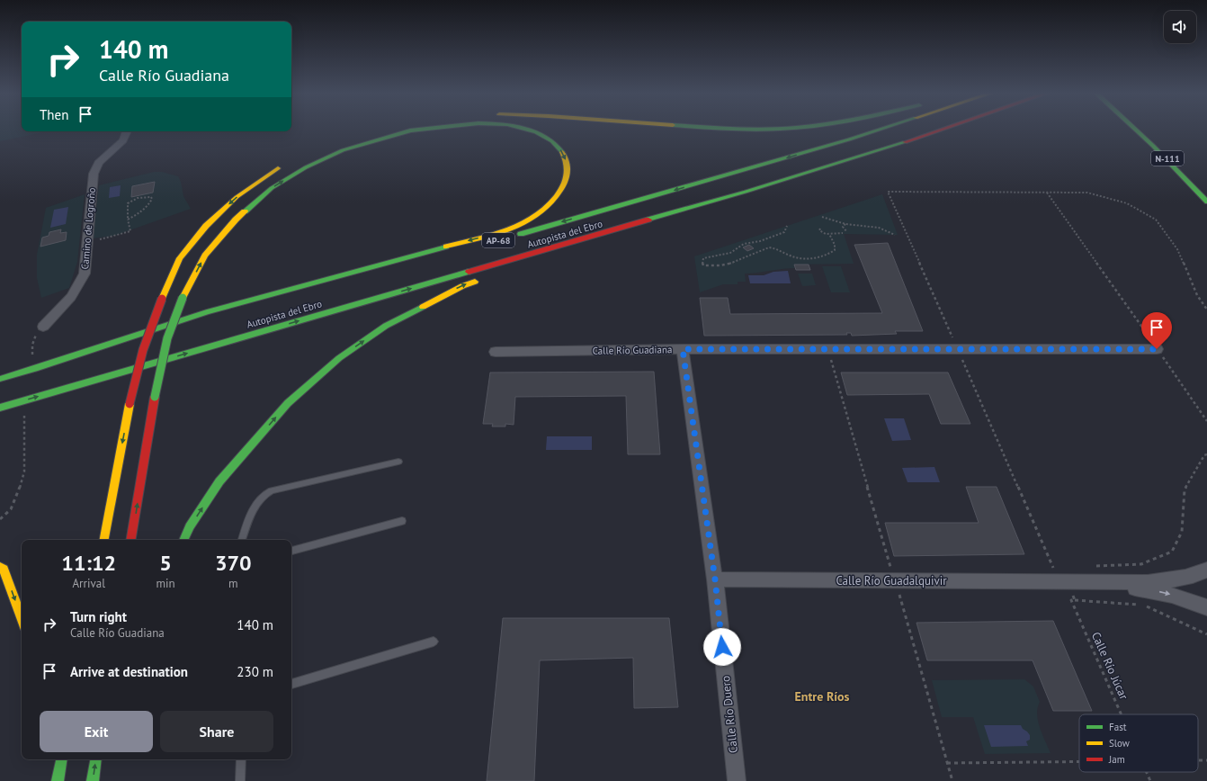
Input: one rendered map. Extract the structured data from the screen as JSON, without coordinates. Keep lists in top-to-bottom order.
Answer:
{
  "streets": {
    "highway": ["N-111", "Autopista del Ebro", "AP-68"],
    "street": [
      "Camino de Logroño",
      "Calle Río Guadiana",
      "Calle Río Guadalquivir",
      "Calle Río Duero"
    ],
    "path": ["Calle Río Júcar"]
  },
  "crossings": [
    ["Calle Río Guadiana", "Calle Río Duero"],
    ["Calle Río Guadalquivir", "Calle Río Júcar"],
    ["Calle Río Guadalquivir", "Calle Río Duero"]
  ],
  "districts": ["Entre Ríos"],
  "legend": ["Fast", "Slow", "Jam"],
  "page": {
    "turn": ["140 m", "Calle Río Guadiana"],
    "then": "Then",
    "eta": [
      "11:12",
      "Arrival",
      "5",
      "min",
      "370",
      "m"
    ],
    "list": [
      {
        "name": "Turn right",
        "note": "Calle Río Guadiana",
        "value": "140 m"
      },
      {
        "name": "Arrive at destination",
        "value": "230 m"
      }
    ],
    "buttons": ["Exit", "Share"]
  }
}
